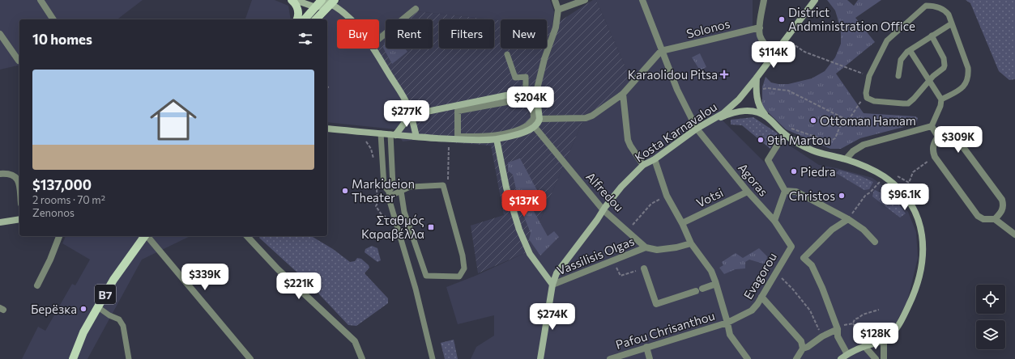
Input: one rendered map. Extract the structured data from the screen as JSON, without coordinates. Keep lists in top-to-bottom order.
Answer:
{
  "streets": {
    "main road": ["B7"],
    "street": [
      "Solonos",
      "Kosta Karnavalou",
      "Agoras",
      "Alfredou",
      "Votsi",
      "Vassilisis Olgas",
      "Evagorou",
      "Pafou Chrisanthou"
    ]
  },
  "crossings": [
    ["Solonos", "Agoras"],
    ["Kosta Karnavalou", "Agoras"],
    ["Kosta Karnavalou", "Alfredou"],
    ["Kosta Karnavalou", "Vassilisis Olgas"],
    ["Agoras", "Votsi"],
    ["Agoras", "Evagorou"],
    ["Alfredou", "Vassilisis Olgas"],
    ["Evagorou", "Pafou Chrisanthou"]
  ],
  "places": {
    "other": [
      "District Andministration Office",
      "Ottoman Hamam",
      "9th Martou",
      "Piedra",
      "Markideion Theater",
      "Christos",
      "Берёзка"
    ],
    "health": ["Karaolidou Pitsa"],
    "transit": ["Σταθμός Καραβέλλα"]
  },
  "page": {
    "chip": [
      "Buy",
      "Rent",
      "Filters",
      "New"
    ],
    "heading": "10 homes",
    "price": [
      "$114K",
      "$204K",
      "$277K",
      "$309K",
      "$96.1K",
      "$137K",
      "$339K",
      "$221K",
      "$274K",
      "$128K"
    ],
    "list": [
      {
        "name": "$137,000",
        "note": "2 rooms · 70 m² · Zenonos"
      }
    ]
  }
}
